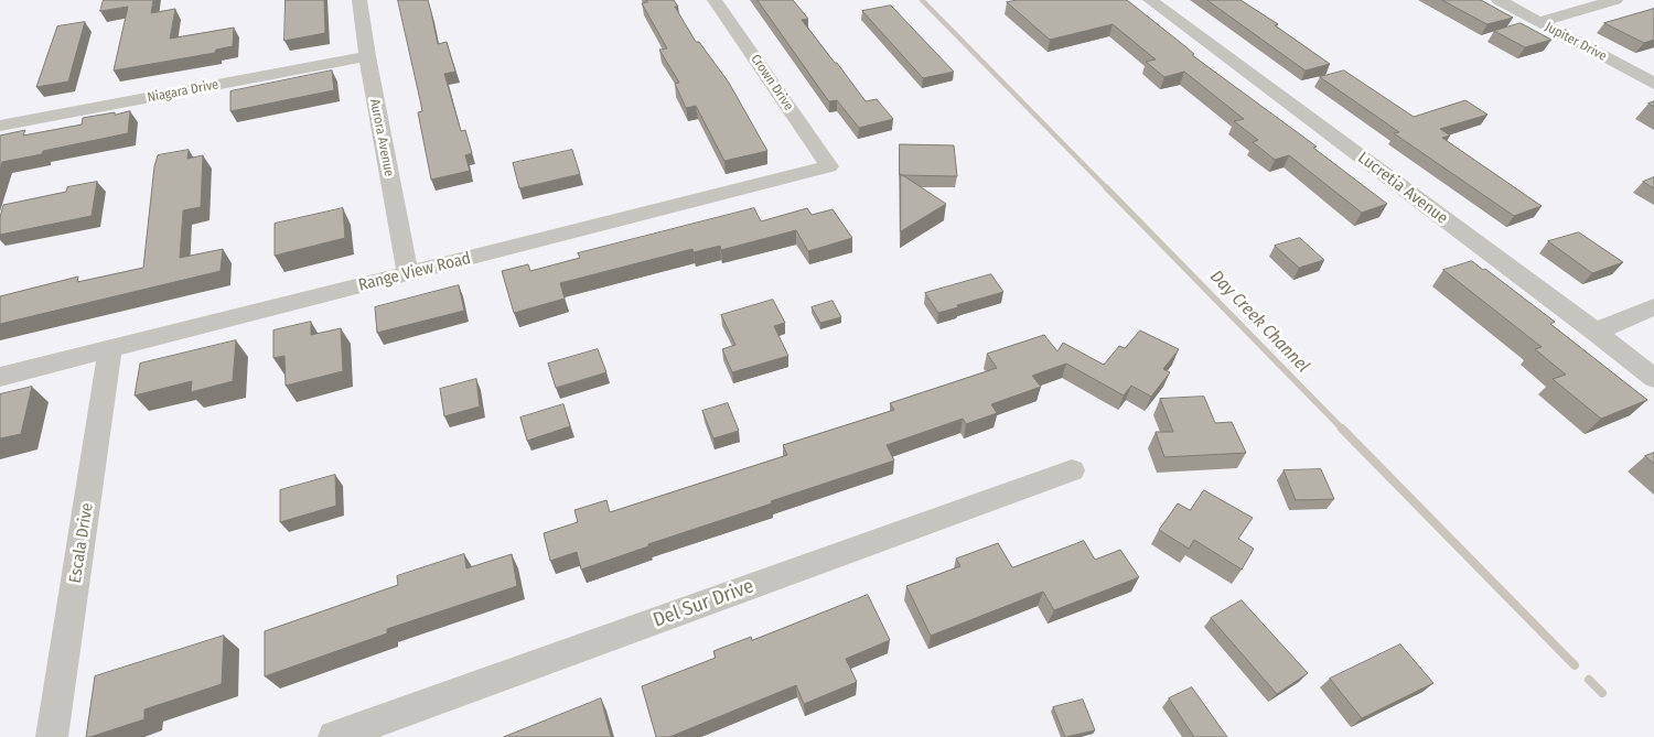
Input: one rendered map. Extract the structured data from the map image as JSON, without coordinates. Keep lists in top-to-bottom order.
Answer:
{
  "streets": {
    "street": [
      "Jupiter Drive",
      "Crown Drive",
      "Niagara Drive",
      "Aurora Avenue",
      "Lucretia Avenue",
      "Range View Road",
      "Escala Drive",
      "Del Sur Drive"
    ]
  },
  "crossings": [
    ["Crown Drive", "Range View Road"],
    ["Niagara Drive", "Aurora Avenue"],
    ["Aurora Avenue", "Range View Road"],
    ["Range View Road", "Escala Drive"]
  ],
  "water": ["Day Creek Channel"]
}
